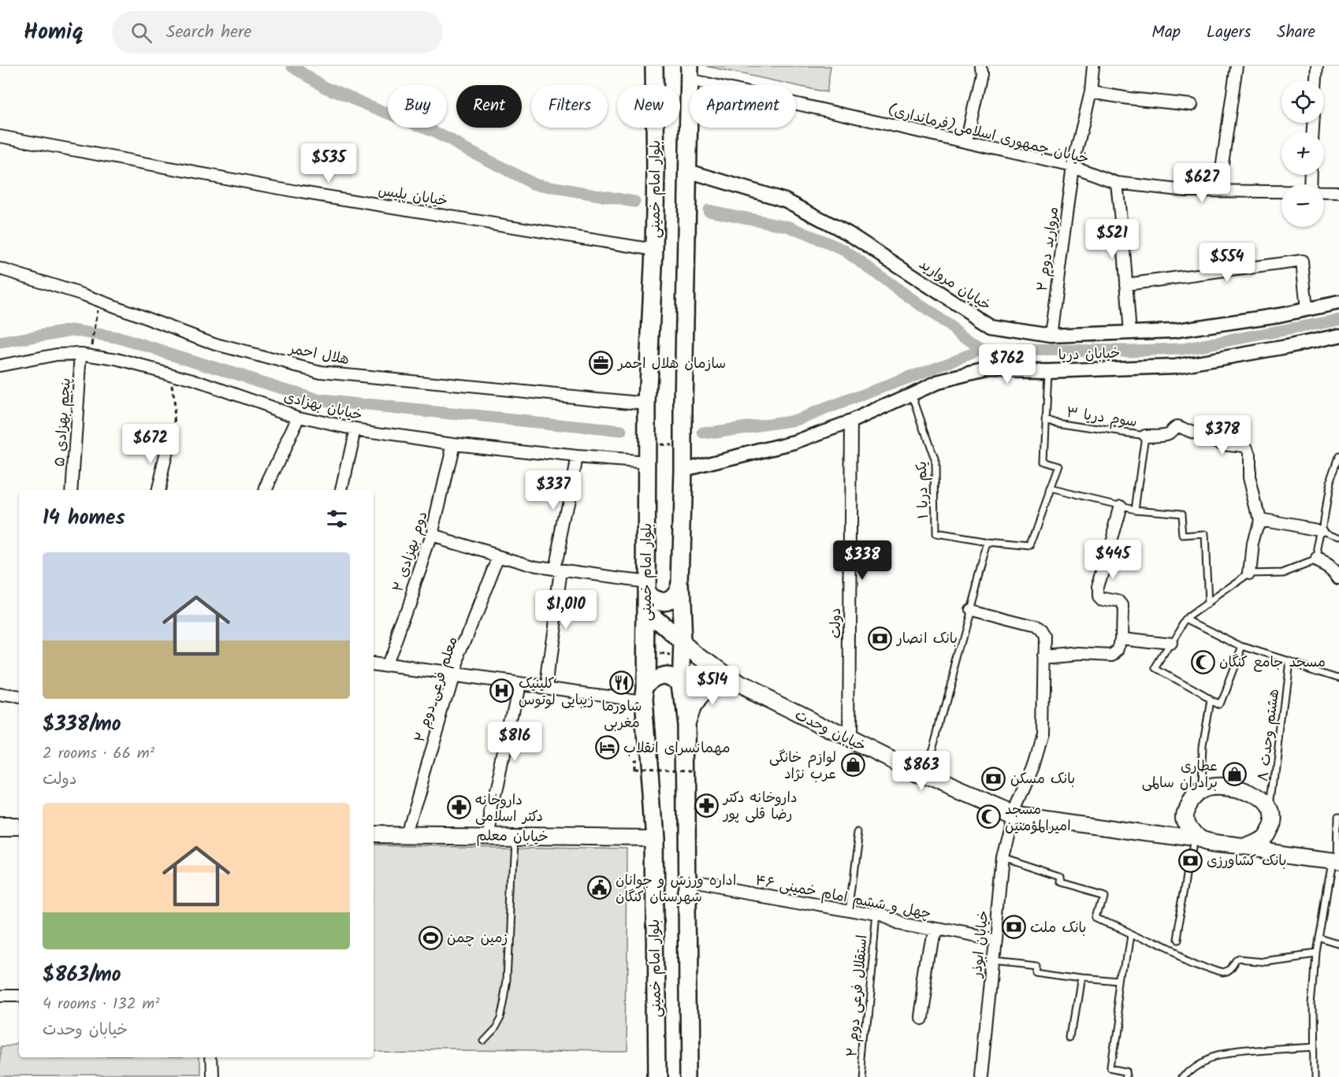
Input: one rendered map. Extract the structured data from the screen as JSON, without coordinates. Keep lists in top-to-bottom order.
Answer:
{
  "streets": {
    "main road": ["بلوار امام خمینی", "خیابان وحدت", "خیابان معلم"],
    "street": [
      "خیابان جمهوری اسلامی(فرمانداری)",
      "خیابان پلیس",
      "مروارید دوم ۲",
      "خیابان مروارید",
      "هلال احمر",
      "خیابان دریا",
      "خیابان بهزادی",
      "پنجم بهزادی ۵",
      "دوم بهزادی ۲",
      "دولت",
      "معلم فرعی دوم ۲",
      "چهل و ششم امام خمینی ۴۶",
      "خیابان ابوذر"
    ],
    "lane": [
      "سوم دریا ۳",
      "یکم دریا ۱",
      "هشتم وحدت ۸",
      "استقلال فرعی دوم ۲"
    ]
  },
  "crossings": [
    ["خیابان جمهوری اسلامی(فرمانداری)", "مروارید دوم ۲"],
    ["بلوار امام خمینی", "خیابان پلیس"],
    ["بلوار امام خمینی", "هلال احمر"],
    ["بلوار امام خمینی", "خیابان بهزادی"],
    ["بلوار امام خمینی", "خیابان معلم"],
    ["مروارید دوم ۲", "خیابان مروارید"],
    ["خیابان دریا", "سوم دریا ۳"],
    ["خیابان دریا", "یکم دریا ۱"],
    ["خیابان دریا", "دولت"],
    ["خیابان بهزادی", "پنجم بهزادی ۵"],
    ["خیابان بهزادی", "دوم بهزادی ۲"],
    ["سوم دریا ۳", "یکم دریا ۱"],
    ["دولت", "خیابان وحدت"],
    ["معلم فرعی دوم ۲", "خیابان معلم"],
    ["خیابان وحدت", "هشتم وحدت ۸"],
    ["خیابان وحدت", "خیابان ابوذر"],
    ["چهل و ششم امام خمینی ۴۶", "خیابان ابوذر"],
    ["چهل و ششم امام خمینی ۴۶", "استقلال فرعی دوم ۲"]
  ],
  "places": {
    "office": ["سازمان هلال احمر"],
    "bank": [
      "بانک انصار",
      "بانک مسکن",
      "بانک کشاورزی",
      "بانک ملت"
    ],
    "mosque": ["مسجد جامع کنگان", "مسجد امیرالمؤمنین"],
    "restaurant": ["شاورما مغربی"],
    "hospital": ["کلینیک زیبایی لوتوس"],
    "hotel": ["مهمانسرای انقلاب"],
    "shop": ["لوازم خانگی عرب نژاد", "عطاری برادران سالمی"],
    "pharmacy": ["داروخانه دکتر رضا قلی پور", "داروخانه دکتر اسلامی"],
    "public building": ["اداره ورزش و جوانان شهرستان کنگان"],
    "sports": ["زمین چمن"]
  },
  "page": {
    "header": "Homiq",
    "search": "Search here",
    "nav": ["Map", "Layers", "Share"],
    "map_buttons": ["+", "−"],
    "chip": [
      "Buy",
      "Rent",
      "Filters",
      "New",
      "Apartment"
    ],
    "price": [
      "$535",
      "$627",
      "$521",
      "$554",
      "$762",
      "$378",
      "$672",
      "$337",
      "$445",
      "$338",
      "$1,010",
      "$514",
      "$816",
      "$863"
    ],
    "heading": "14 homes",
    "list": [
      {
        "name": "$338/mo",
        "note": "2 rooms · 66 m² · دولت"
      },
      {
        "name": "$863/mo",
        "note": "4 rooms · 132 m² · خیابان وحدت"
      }
    ]
  }
}
